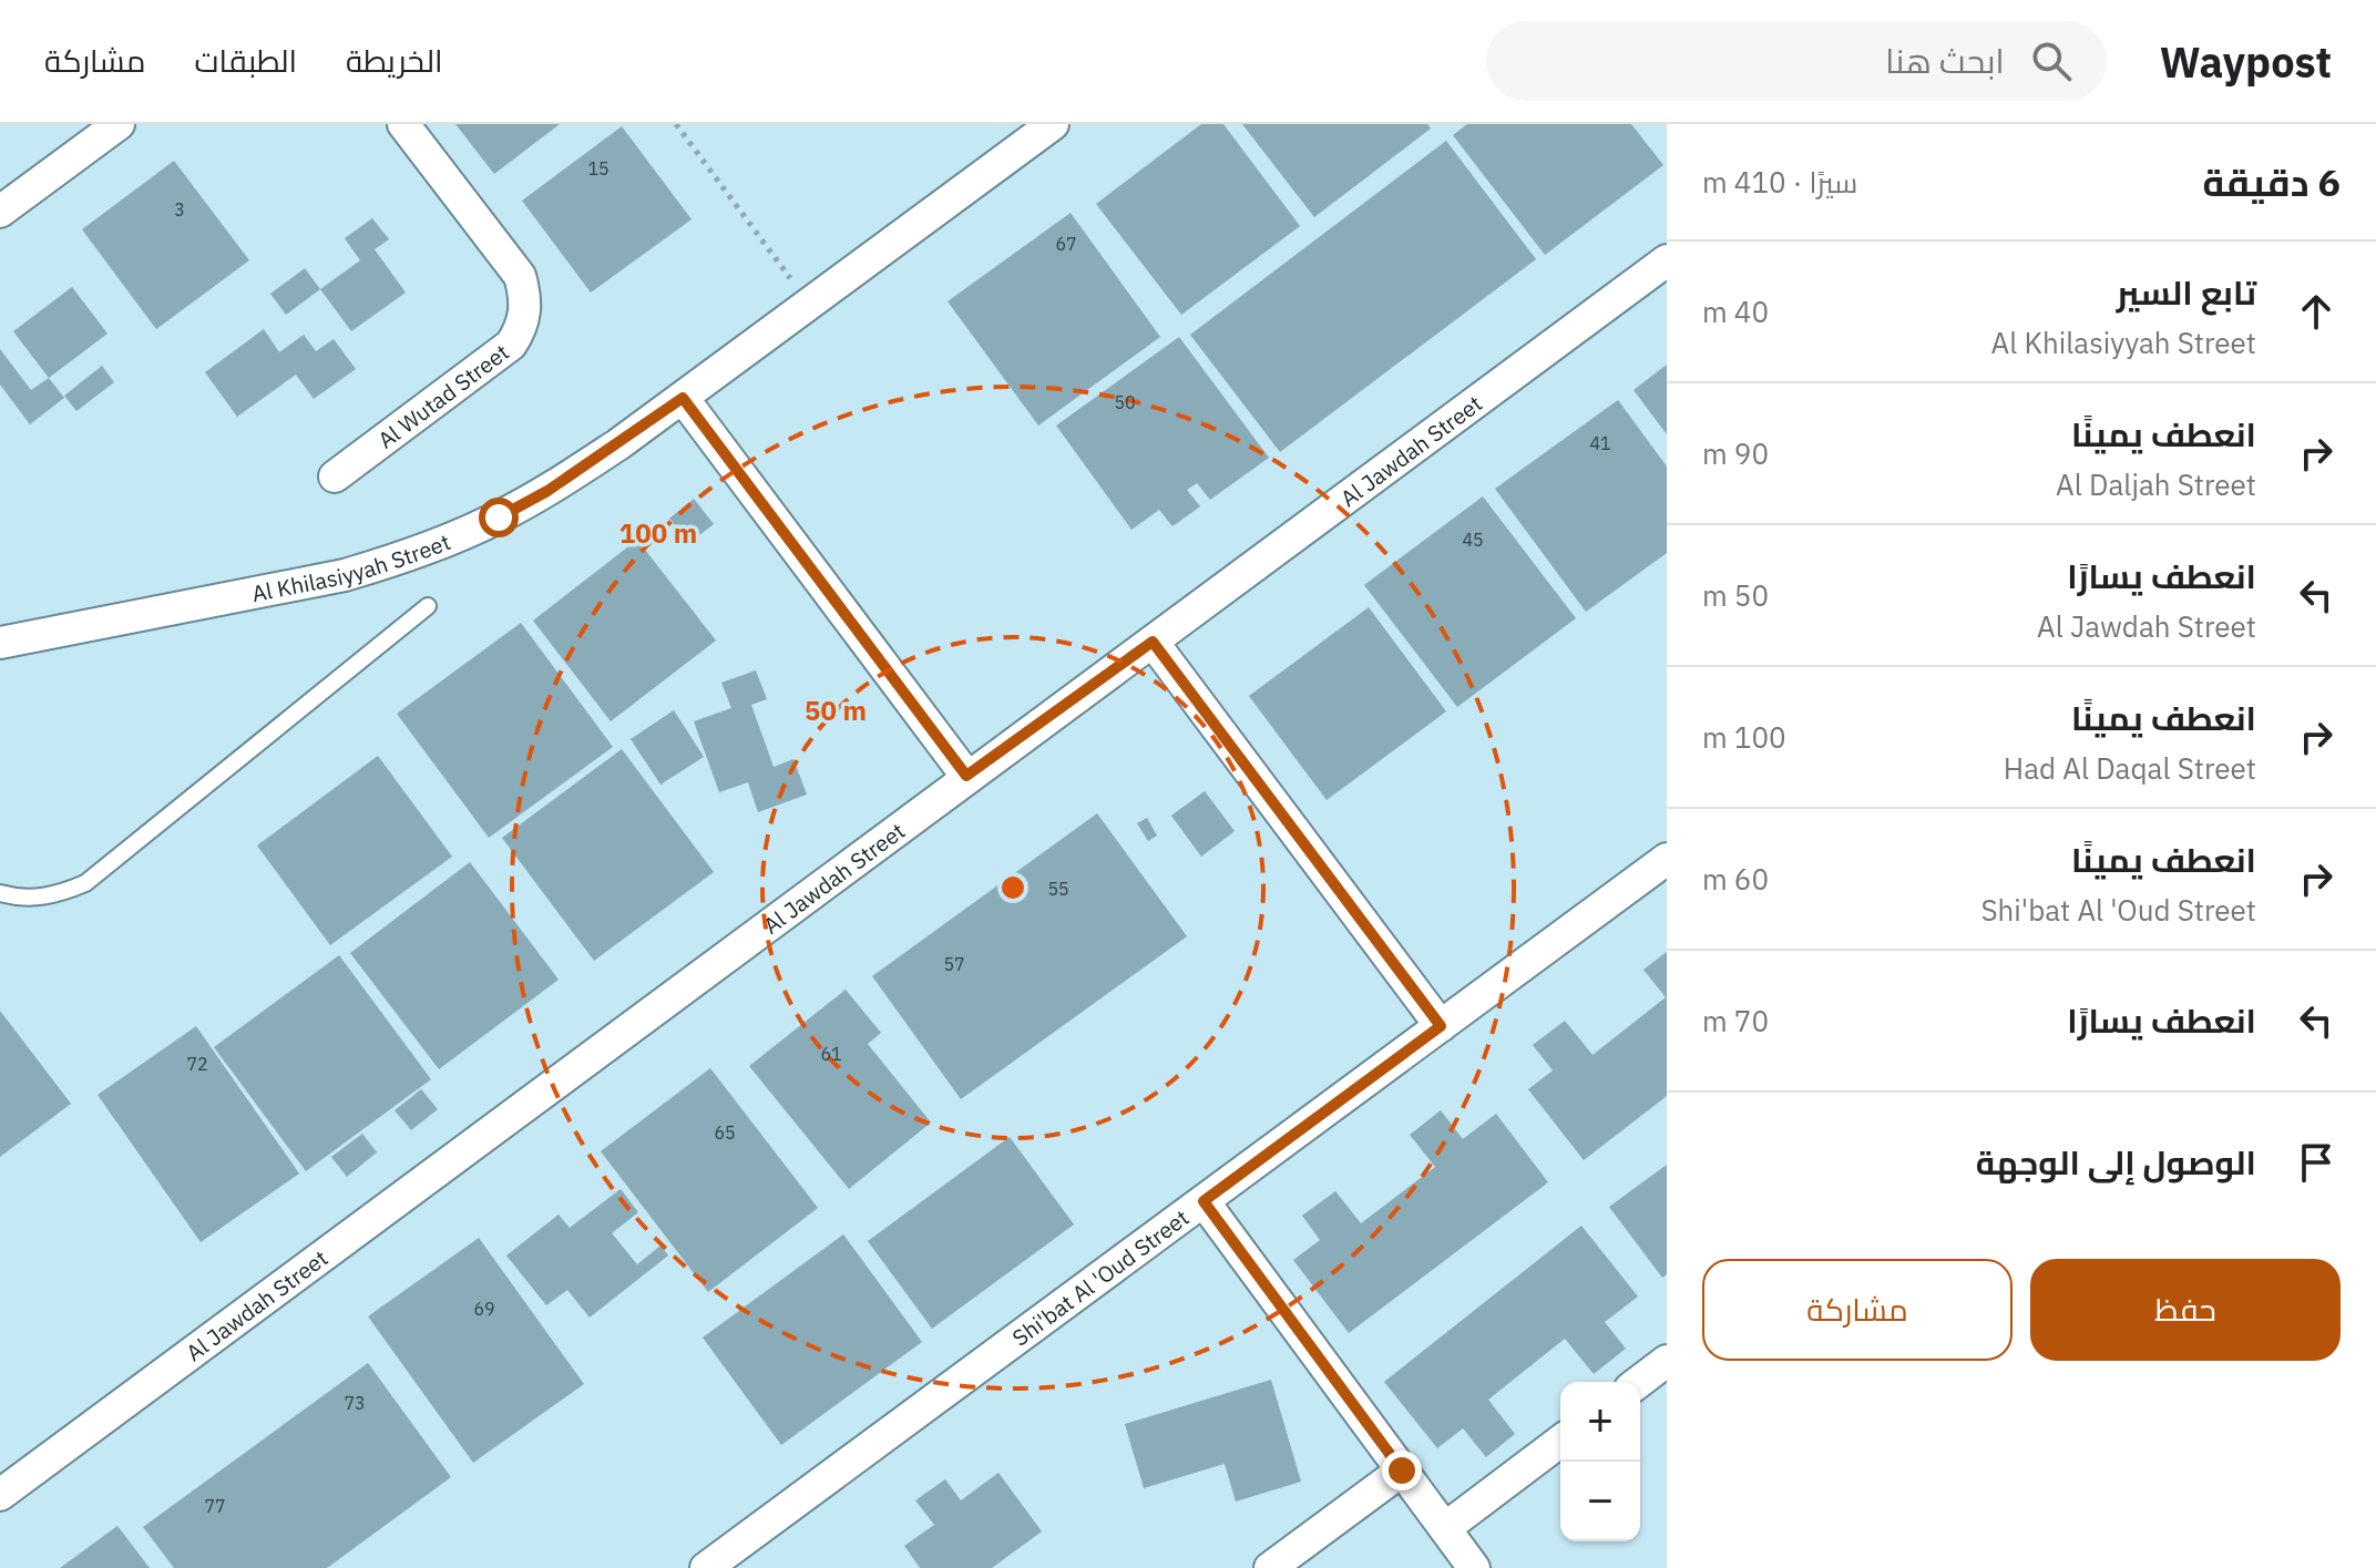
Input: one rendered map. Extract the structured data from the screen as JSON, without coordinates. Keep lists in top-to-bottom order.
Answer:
{
  "streets": {
    "street": [
      "Al Wutad Street",
      "Al Jawdah Street",
      "Al Khilasiyyah Street",
      "Shi'bat Al 'Oud Street"
    ]
  },
  "house_numbers": [
    "15",
    "3",
    "67",
    "50",
    "41",
    "45",
    "55",
    "57",
    "61",
    "72",
    "65",
    "69",
    "73",
    "77"
  ],
  "page": {
    "header": "Waypost",
    "search": "ابحث هنا",
    "nav": ["الخريطة", "الطبقات", "مشاركة"],
    "heading": ["6 دقيقة", "سيرًا · 410 m"],
    "list": [
      ["تابع السير", "Al Khilasiyyah Street", "40 m"],
      ["انعطف يمينًا", "Al Daljah Street", "90 m"],
      ["انعطف يسارًا", "Al Jawdah Street", "50 m"],
      ["انعطف يمينًا", "Had Al Daqal Street", "100 m"],
      ["انعطف يمينًا", "Shi'bat Al 'Oud Street", "60 m"],
      ["انعطف يسارًا", "70 m"],
      "الوصول إلى الوجهة"
    ],
    "buttons": ["حفظ", "مشاركة"],
    "map_buttons": ["+", "−"]
  },
  "rings": ["100 m", "50 m"]
}
